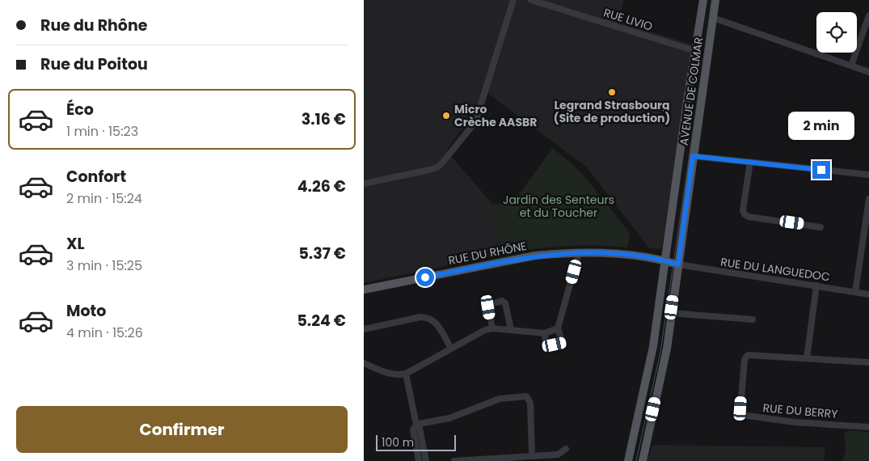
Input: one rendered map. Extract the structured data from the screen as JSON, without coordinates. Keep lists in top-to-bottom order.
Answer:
{
  "streets": {
    "main road": ["AVENUE DE COLMAR", "RUE DU RHÔNE"],
    "street": ["RUE LIVIO", "RUE DU LANGUEDOC", "RUE DU BERRY"]
  },
  "crossings": [
    ["RUE LIVIO", "AVENUE DE COLMAR"],
    ["AVENUE DE COLMAR", "RUE DU RHÔNE"],
    ["AVENUE DE COLMAR", "RUE DU LANGUEDOC"]
  ],
  "parks": ["Jardin des Senteurs et du Toucher"],
  "places": ["Legrand Strasbourg (Site de production)", "Micro Crèche AASBR"],
  "scale_bar": "100 m",
  "page": {
    "banner": ["Rue du Rhône", "Rue du Poitou"],
    "list": [
      {
        "name": "Éco",
        "note": "1 min · 15:23",
        "value": "3.16 €"
      },
      {
        "name": "Confort",
        "note": "2 min · 15:24",
        "value": "4.26 €"
      },
      {
        "name": "XL",
        "note": "3 min · 15:25",
        "value": "5.37 €"
      },
      {
        "name": "Moto",
        "note": "4 min · 15:26",
        "value": "5.24 €"
      }
    ],
    "bubble": "2 min",
    "buttons": "Confirmer",
    "scale": "100 m"
  }
}
